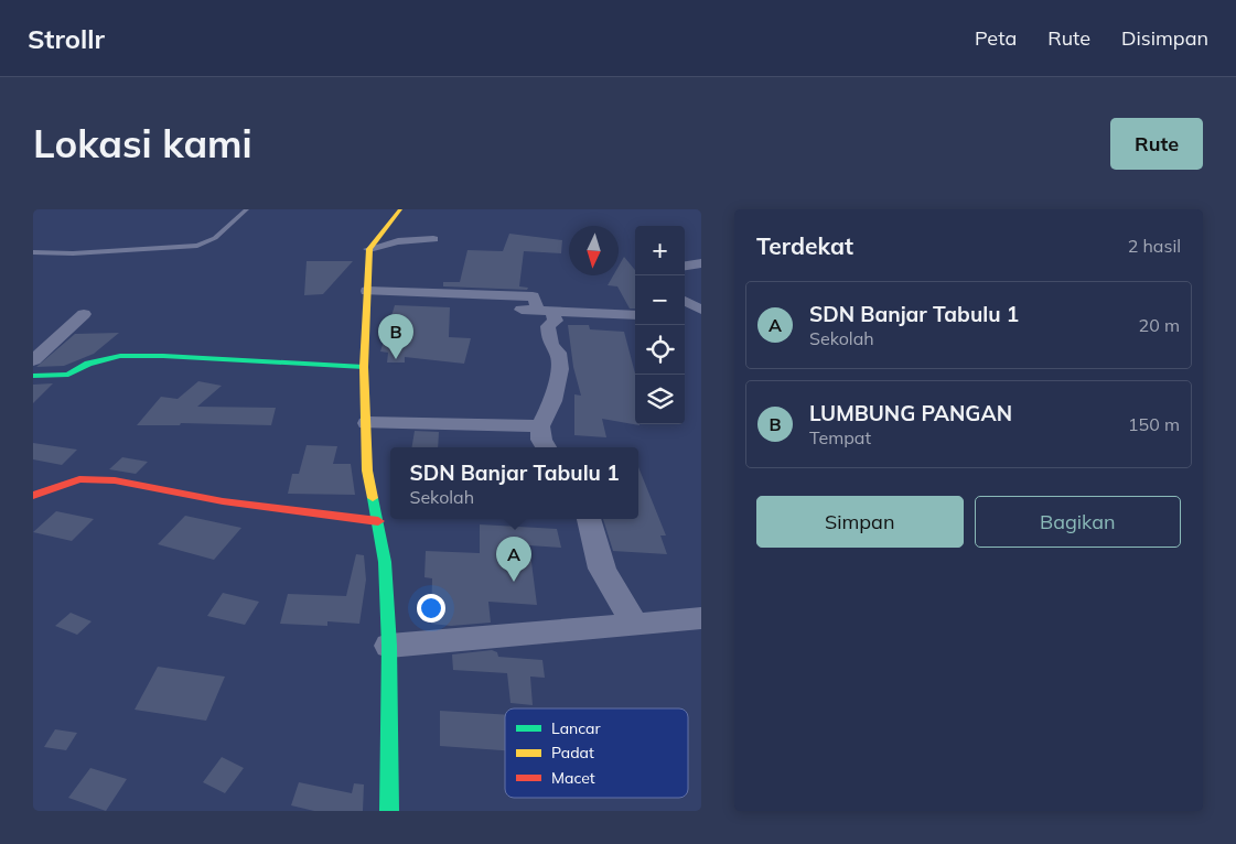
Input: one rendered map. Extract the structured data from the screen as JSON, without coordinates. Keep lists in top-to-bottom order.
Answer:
{
  "legend": ["Lancar", "Padat", "Macet"],
  "north": "bottom",
  "page": {
    "header": "Strollr",
    "nav": ["Peta", "Rute", "Disimpan"],
    "buttons": [
      "Rute",
      ["Simpan", "Bagikan"]
    ],
    "title": "Lokasi kami",
    "heading": ["Terdekat", "2 hasil"],
    "map_buttons": ["+", "−"],
    "list": [
      {
        "mark": "A",
        "name": "SDN Banjar Tabulu 1",
        "note": "Sekolah",
        "value": "20 m"
      },
      {
        "mark": "B",
        "name": "LUMBUNG PANGAN",
        "note": "Tempat",
        "value": "150 m"
      }
    ],
    "pins": ["B", "A"],
    "popup": ["SDN Banjar Tabulu 1", "Sekolah"]
  }
}
